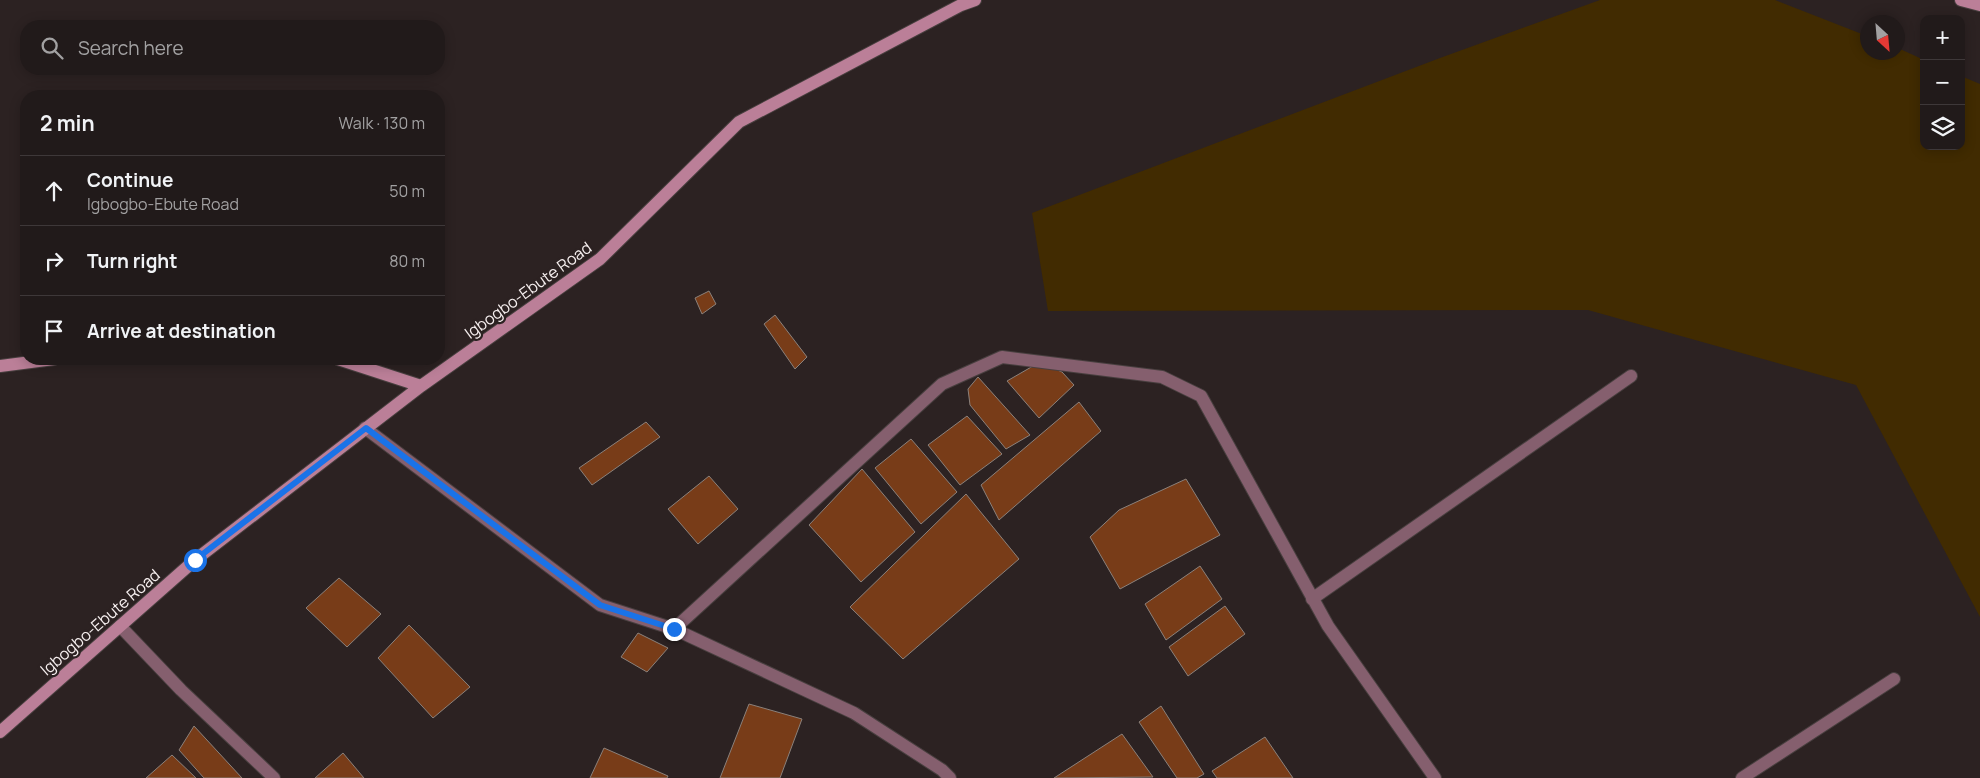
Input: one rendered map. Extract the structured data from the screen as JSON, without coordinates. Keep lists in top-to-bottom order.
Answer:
{
  "streets": {
    "main road": ["Igbogbo-Ebute Road"]
  },
  "north": "bottom right",
  "page": {
    "map_buttons": ["+", "−"],
    "search": "Search here",
    "heading": ["2 min", "Walk · 130 m"],
    "list": [
      ["Continue", "Igbogbo-Ebute Road", "50 m"],
      ["Turn right", "80 m"],
      "Arrive at destination"
    ]
  }
}
